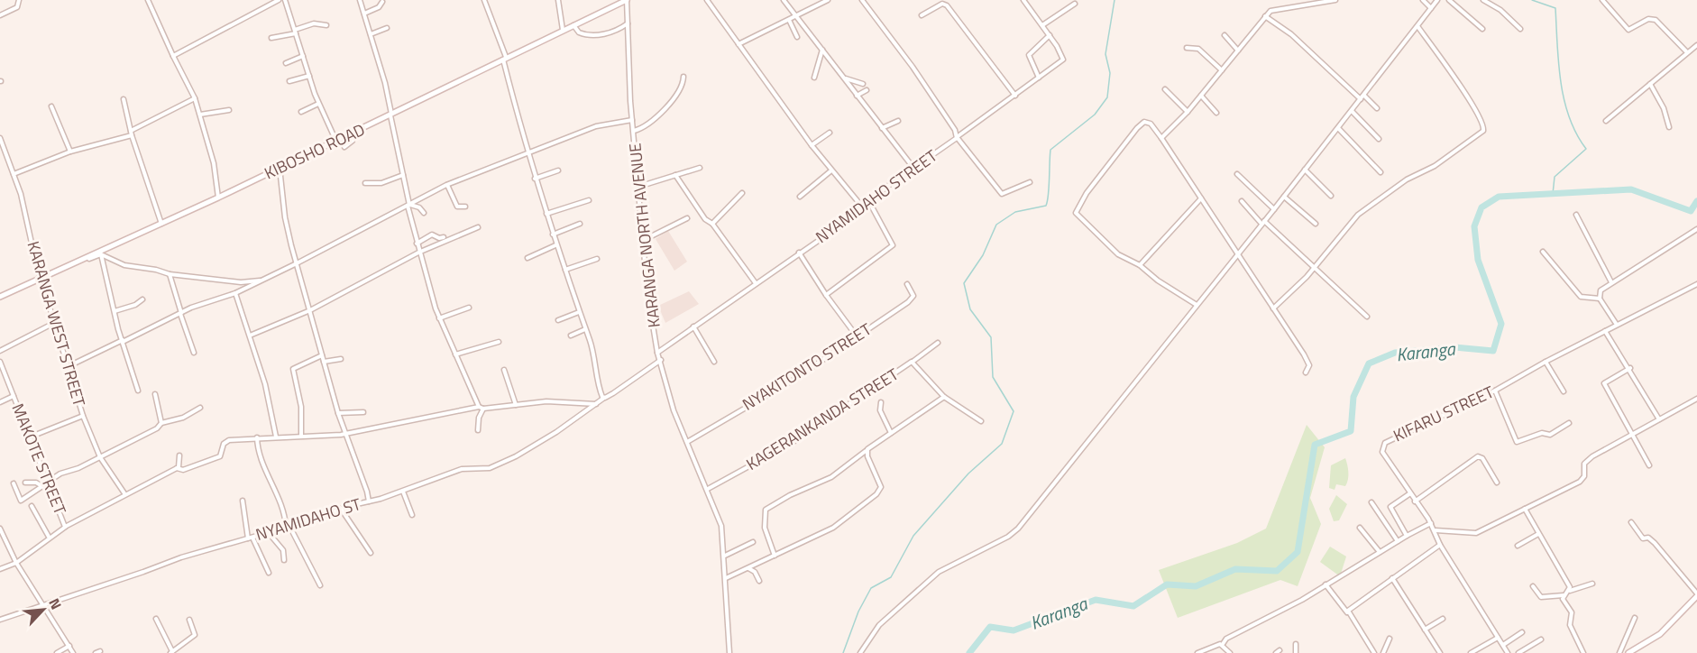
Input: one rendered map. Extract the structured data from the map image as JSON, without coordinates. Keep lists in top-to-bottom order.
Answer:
{
  "streets": {
    "street": [
      "KIBOSHO ROAD",
      "NYAMIDAHO STREET",
      "KARANGA NORTH AVENUE",
      "KARANGA WEST STREET",
      "NYAKITONTO STREET",
      "KIFARU STREET",
      "KAGERANKANDA STREET",
      "MAKOTE STREET",
      "NYAMIDAHO ST"
    ]
  },
  "crossings": [
    ["KIBOSHO ROAD", "KARANGA NORTH AVENUE"],
    ["KIBOSHO ROAD", "KARANGA WEST STREET"],
    ["NYAMIDAHO STREET", "KARANGA NORTH AVENUE"],
    ["KARANGA NORTH AVENUE", "NYAKITONTO STREET"],
    ["KARANGA NORTH AVENUE", "KAGERANKANDA STREET"],
    ["KARANGA NORTH AVENUE", "NYAMIDAHO ST"]
  ],
  "water": ["Karanga"],
  "north": "top right"
}
